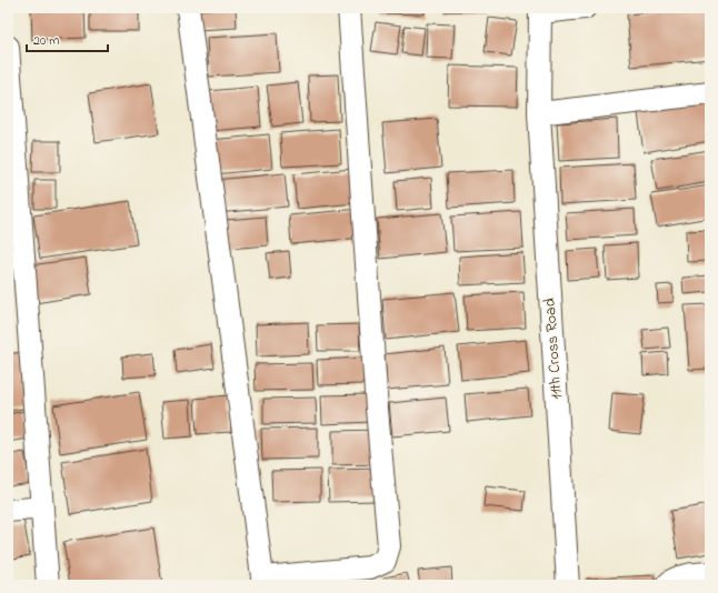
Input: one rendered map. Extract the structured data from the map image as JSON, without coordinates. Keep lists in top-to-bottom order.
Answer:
{
  "streets": {
    "street": ["11th Cross Road"]
  },
  "scale_bar": "20 m"
}
